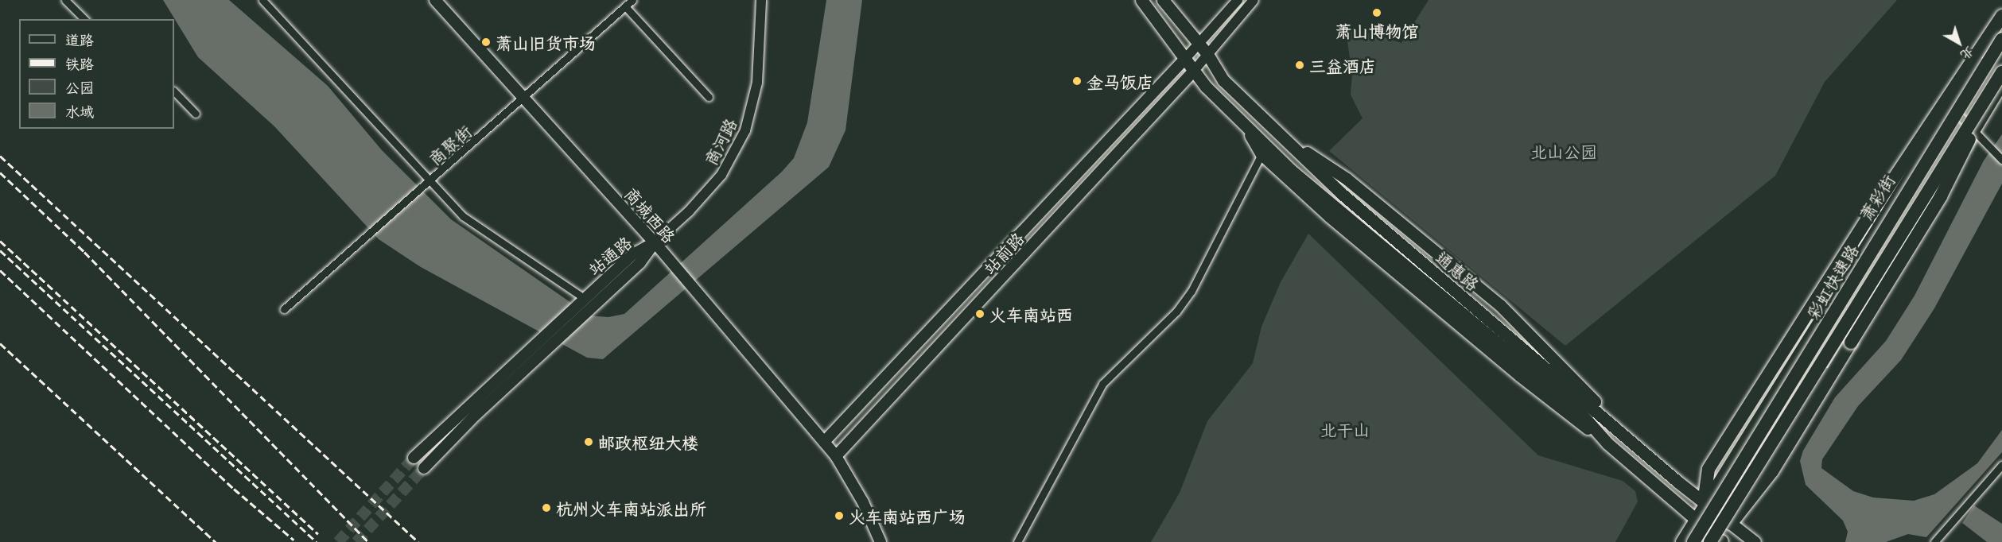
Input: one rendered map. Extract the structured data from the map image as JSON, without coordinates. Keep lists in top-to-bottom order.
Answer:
{
  "streets": {
    "highway": ["彩虹快速路"],
    "main road": [
      "萧彩街",
      "商城西路",
      "站前路",
      "站通路",
      "通惠路"
    ],
    "street": ["商河路", "商聚街"]
  },
  "crossings": [
    ["商河路", "商城西路"],
    ["商河路", "站通路"],
    ["商聚街", "商城西路"],
    ["萧彩街", "通惠路"],
    ["商城西路", "站前路"],
    ["商城西路", "站通路"],
    ["站前路", "通惠路"],
    ["通惠路", "彩虹快速路"]
  ],
  "parks": ["北山公园", "北干山"],
  "places": [
    "萧山博物馆",
    "萧山旧货市场",
    "三益酒店",
    "金马饭店",
    "火车南站西",
    "邮政枢纽大楼",
    "杭州火车南站派出所",
    "火车南站西广场"
  ],
  "legend": [
    "道路",
    "铁路",
    "公园",
    "水域"
  ],
  "north": "bottom right"
}
